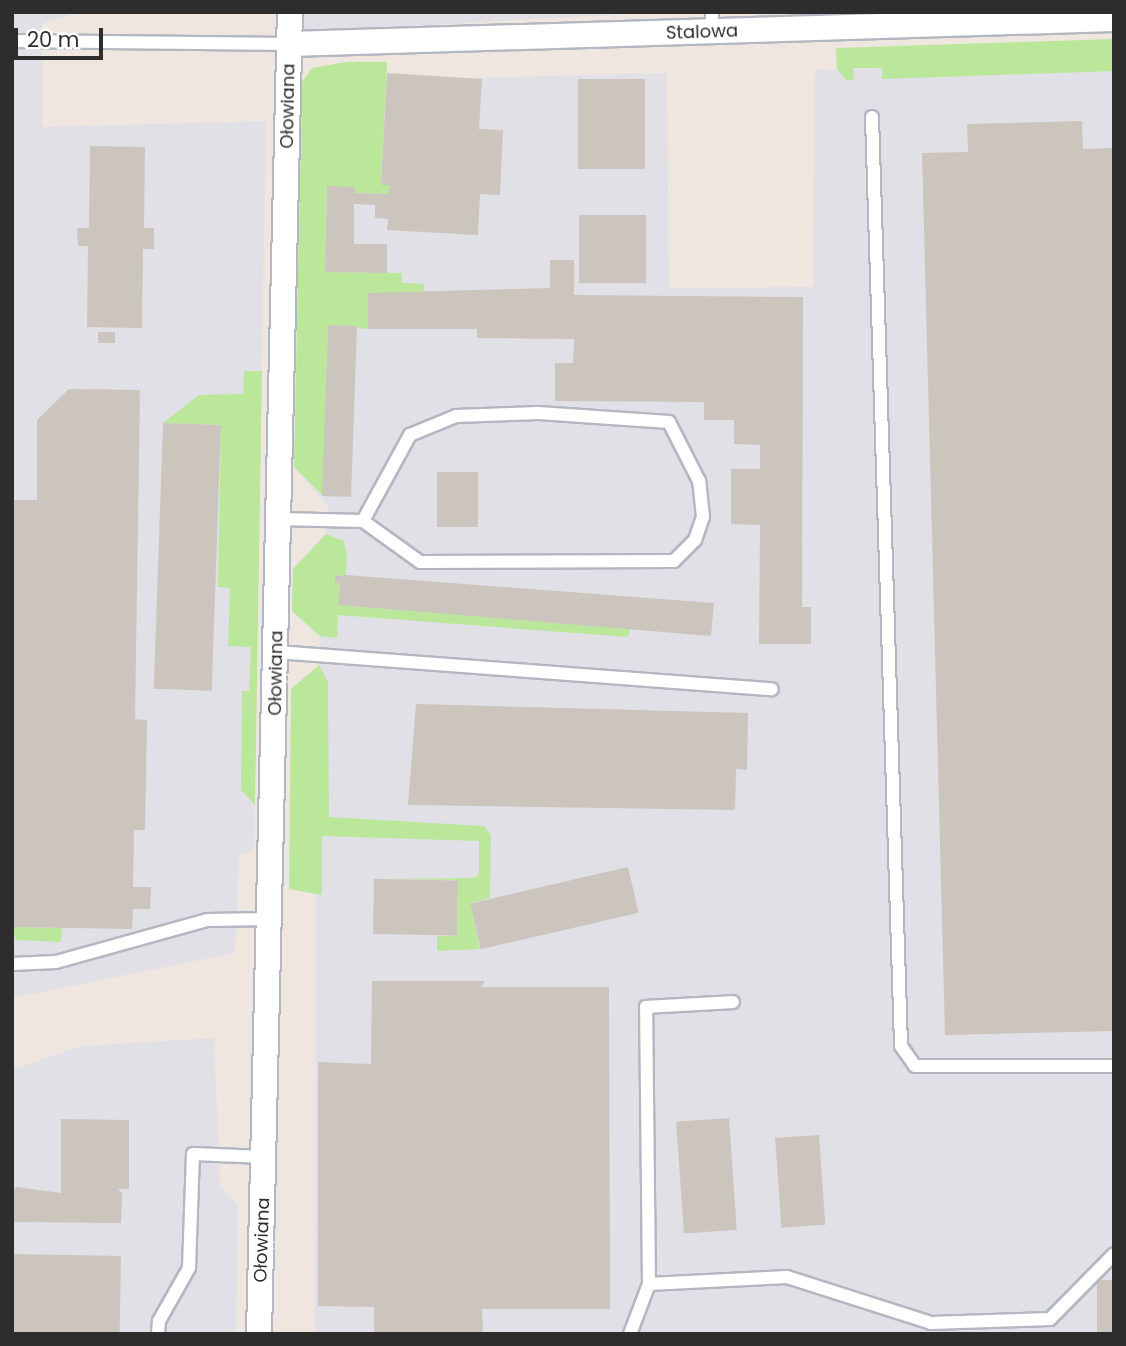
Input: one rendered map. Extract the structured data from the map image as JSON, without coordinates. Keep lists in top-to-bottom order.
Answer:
{
  "streets": {
    "street": ["Stalowa", "Ołowiana"]
  },
  "crossings": [
    ["Stalowa", "Ołowiana"]
  ],
  "scale_bar": "20 m"
}
